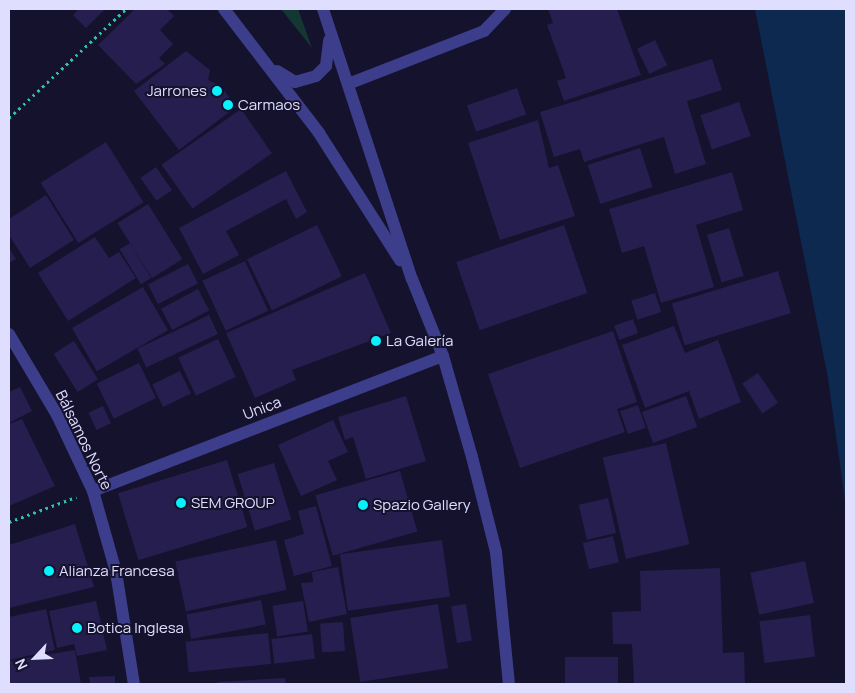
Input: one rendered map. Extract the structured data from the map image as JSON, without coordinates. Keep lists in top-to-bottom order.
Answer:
{
  "streets": {
    "street": ["Unica", "Bálsamos Norte"]
  },
  "crossings": [
    ["Unica", "Bálsamos Norte"]
  ],
  "places": [
    "Jarrones",
    "Carmaos",
    "La Galería",
    "SEM GROUP",
    "Spazio Gallery",
    "Alianza Francesa",
    "Botica Inglesa"
  ],
  "north": "bottom left"
}
